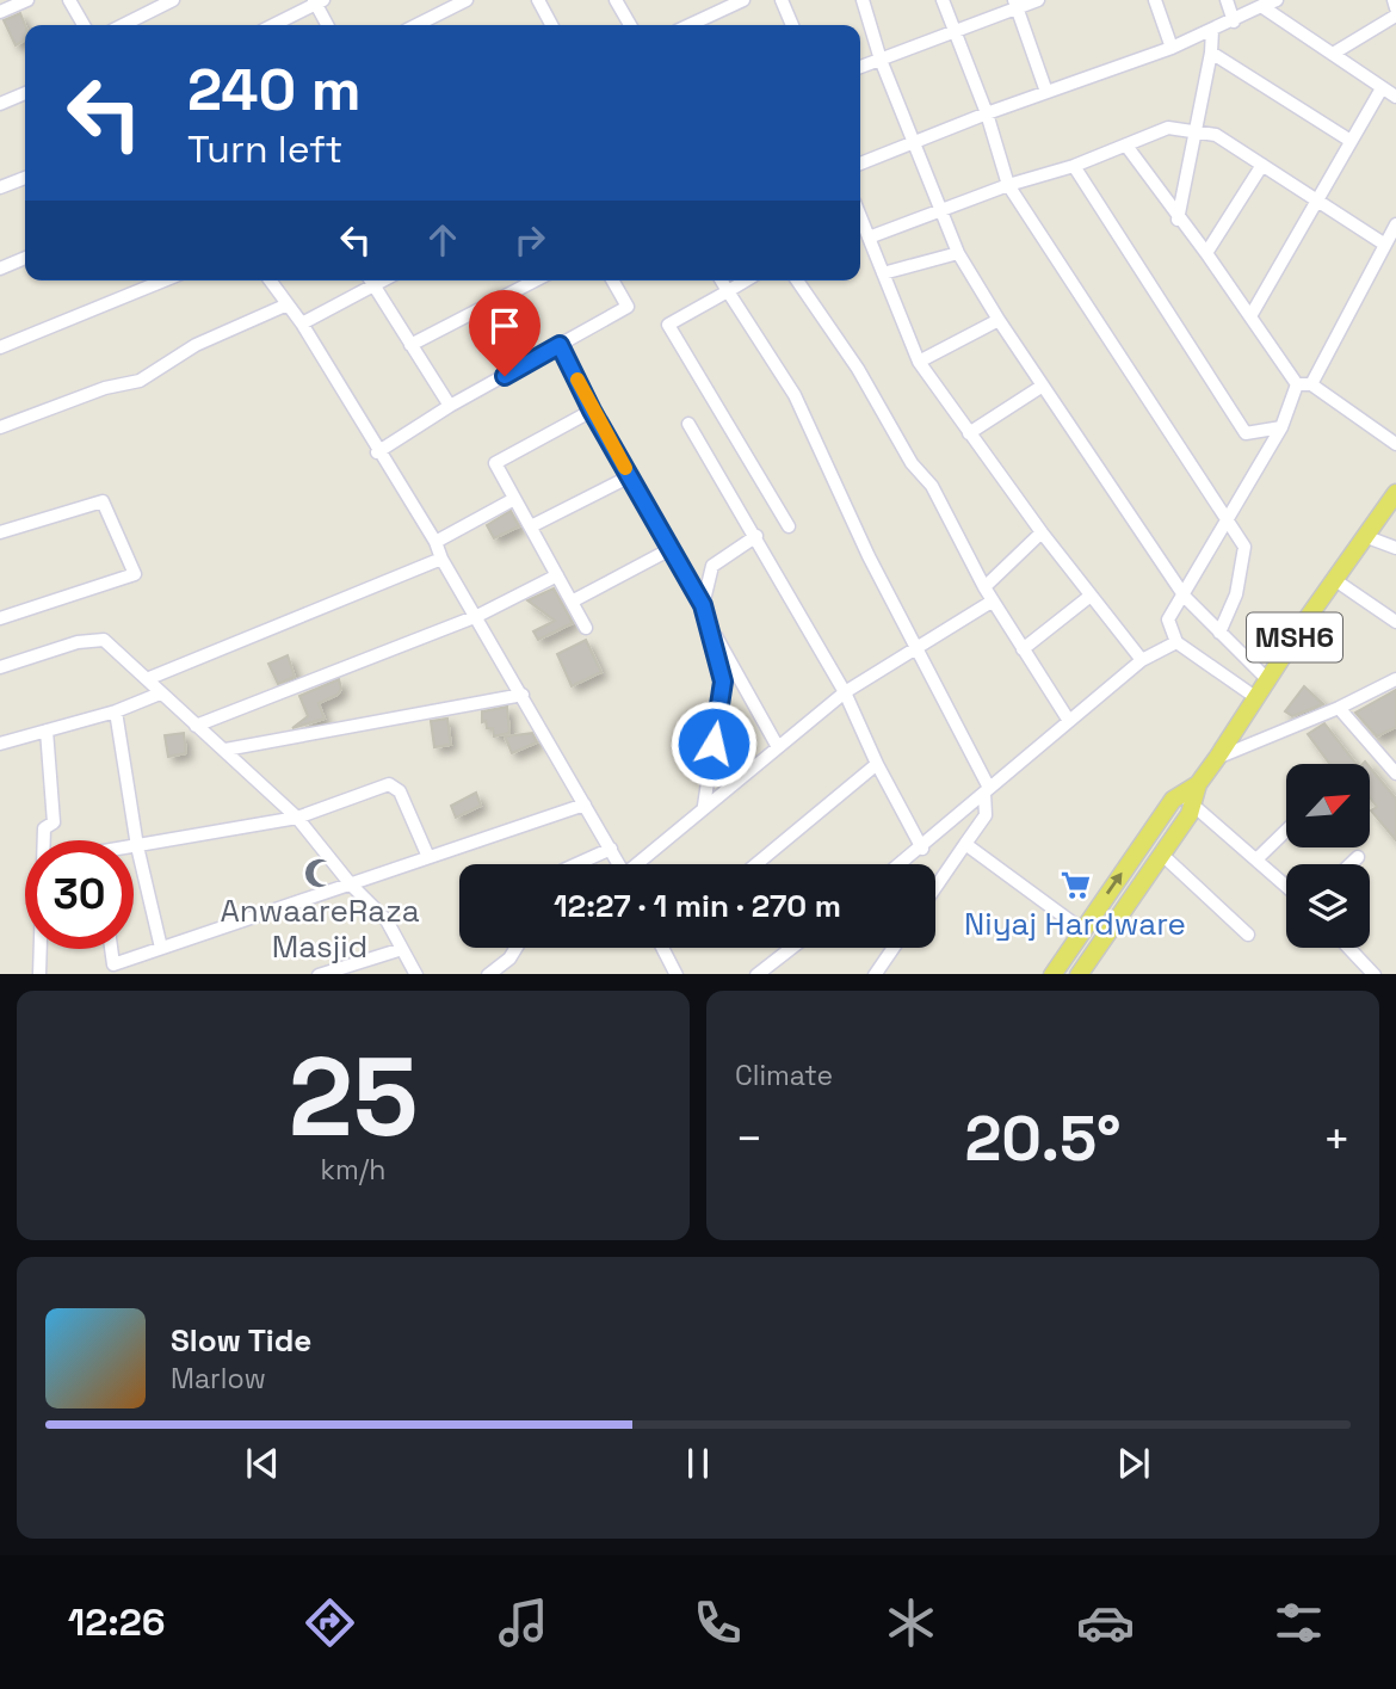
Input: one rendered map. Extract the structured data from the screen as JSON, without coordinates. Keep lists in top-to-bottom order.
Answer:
{
  "streets": {
    "main road": ["MSH6"]
  },
  "places": {
    "mosque": ["AnwaareRaza Masjid"],
    "supermarket": ["Niyaj Hardware"]
  },
  "north": "top right",
  "page": {
    "turn": ["240 m", "Turn left"],
    "limit": "30",
    "trip": "12:27 · 1 min · 270 m",
    "tile": [
      ["25", "km/h"],
      "Climate"
    ],
    "heat": ["−", "20.5°", "+"],
    "song": ["Slow Tide", "Marlow"],
    "tabs": "12:26"
  }
}
